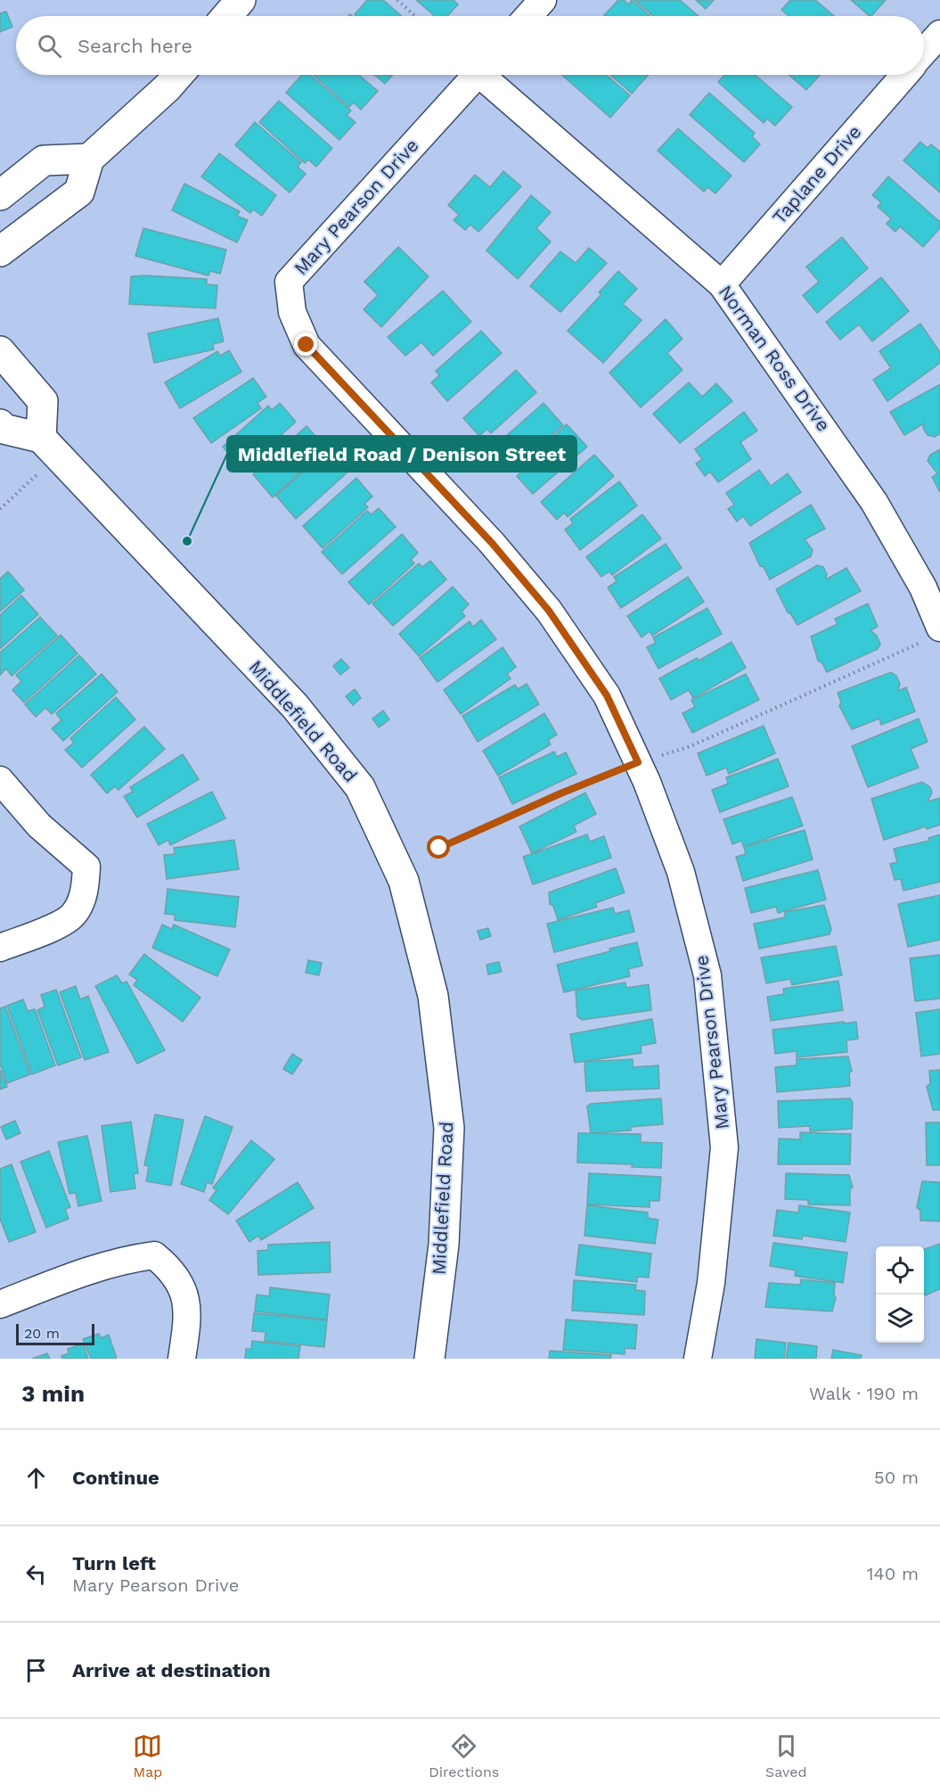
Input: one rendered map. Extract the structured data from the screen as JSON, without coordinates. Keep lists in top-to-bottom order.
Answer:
{
  "streets": {
    "main road": ["Middlefield Road"],
    "street": ["Taplane Drive", "Mary Pearson Drive", "Norman Ross Drive"]
  },
  "crossings": [
    ["Taplane Drive", "Norman Ross Drive"]
  ],
  "places": ["Middlefield Road / Denison Street"],
  "scale_bar": "20 m",
  "page": {
    "search": "Search here",
    "scale": "20 m",
    "heading": ["3 min", "Walk · 190 m"],
    "list": [
      ["Continue", "50 m"],
      ["Turn left", "Mary Pearson Drive", "140 m"],
      "Arrive at destination"
    ],
    "nav": ["Map", "Directions", "Saved"]
  }
}
